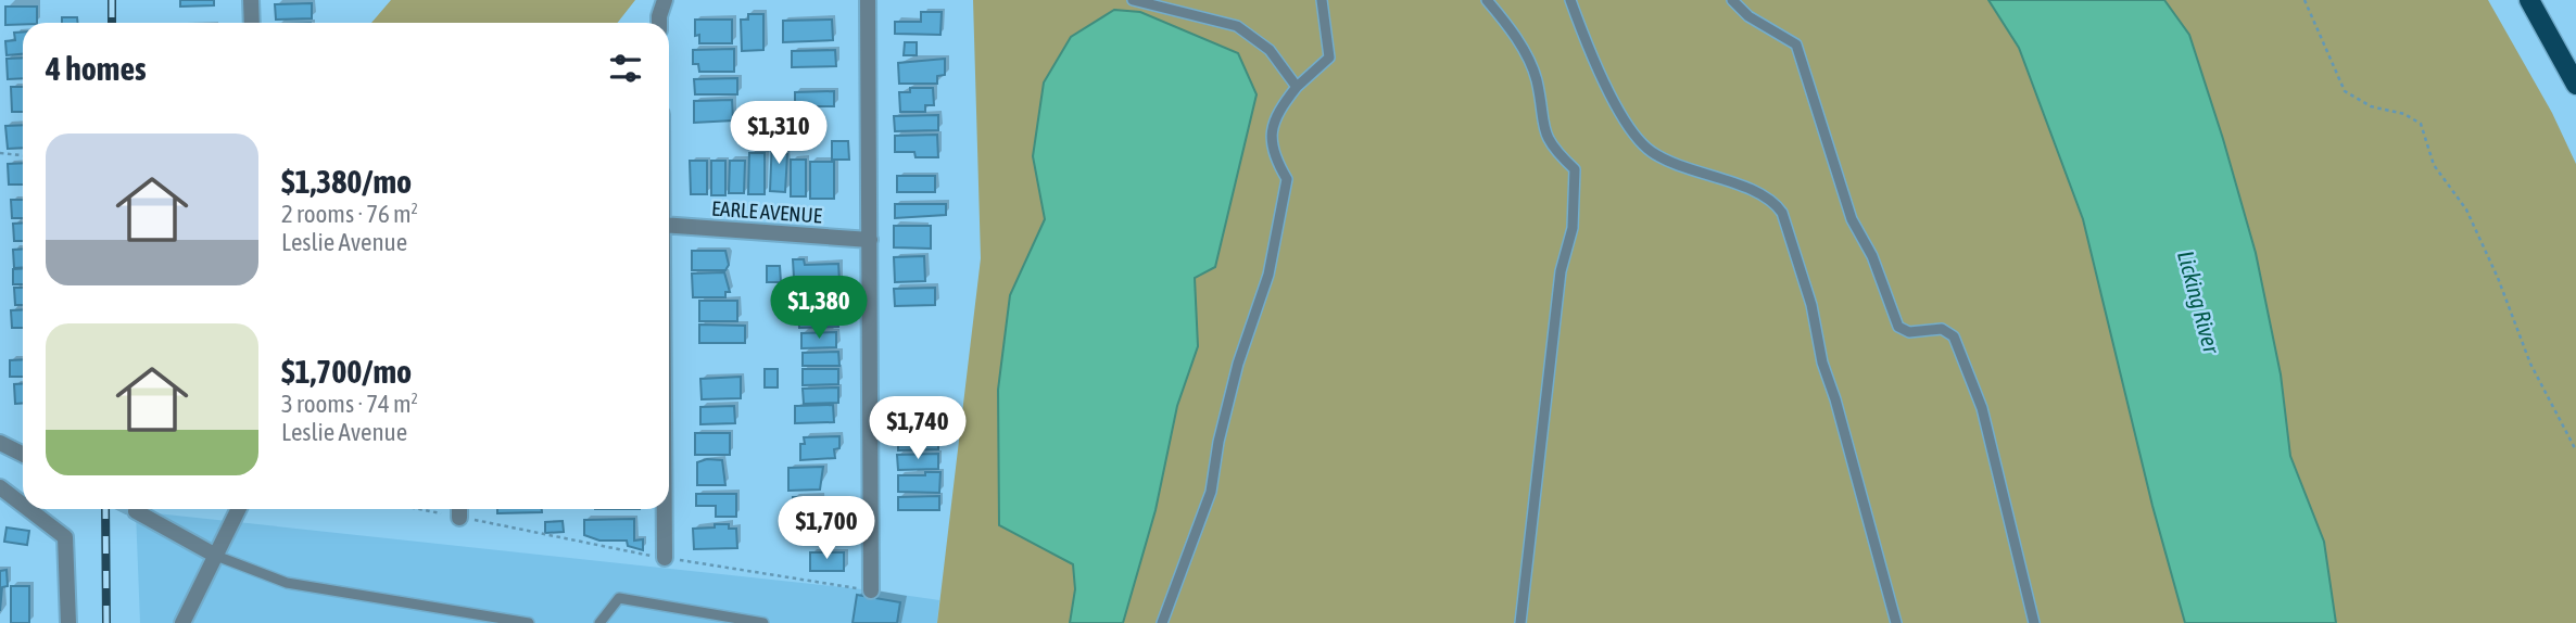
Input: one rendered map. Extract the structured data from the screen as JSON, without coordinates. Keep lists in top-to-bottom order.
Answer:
{
  "streets": {
    "street": ["EARLE AVENUE"]
  },
  "water": ["Licking River"],
  "page": {
    "heading": "4 homes",
    "price": [
      "$1,310",
      "$1,380",
      "$1,740",
      "$1,700"
    ],
    "list": [
      {
        "name": "$1,380/mo",
        "note": "2 rooms · 76 m² · Leslie Avenue"
      },
      {
        "name": "$1,700/mo",
        "note": "3 rooms · 74 m² · Leslie Avenue"
      }
    ]
  }
}
